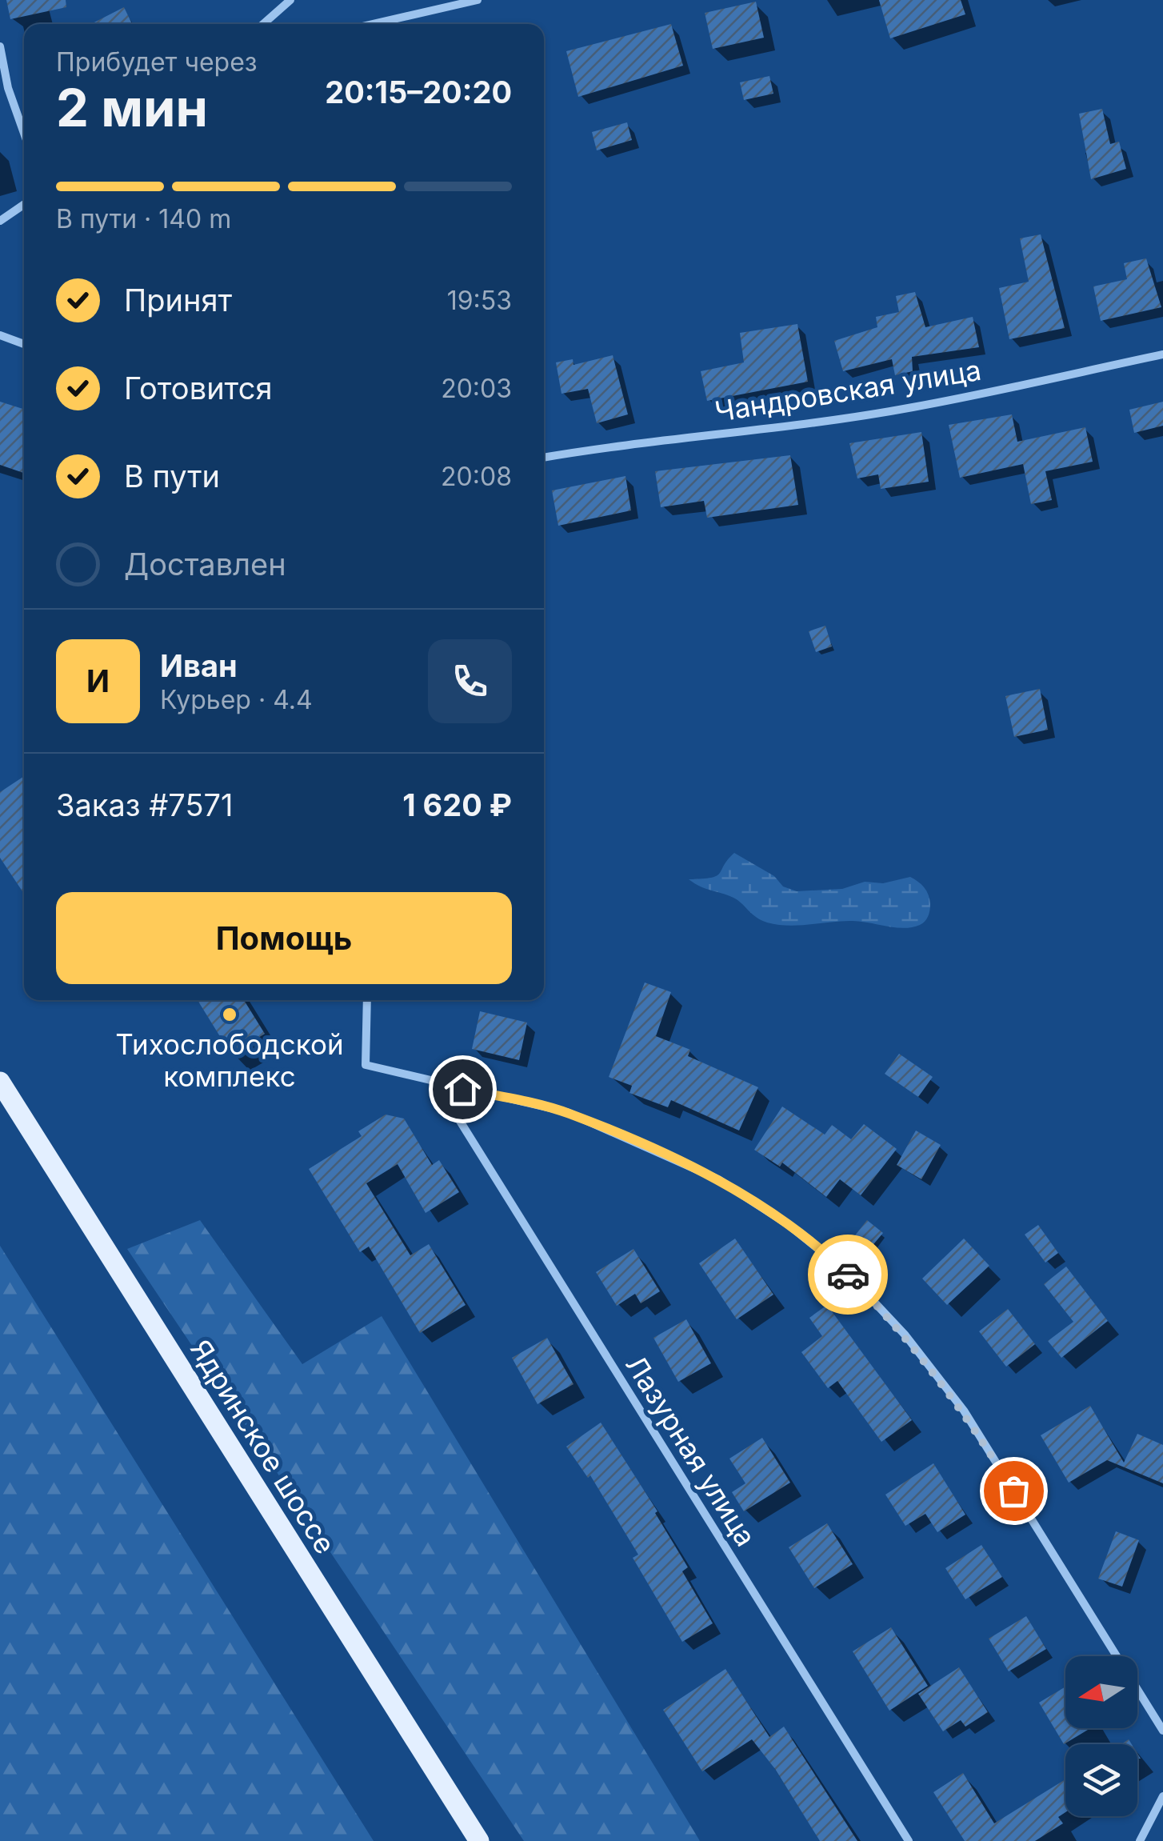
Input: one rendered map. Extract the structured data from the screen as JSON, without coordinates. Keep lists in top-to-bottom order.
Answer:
{
  "streets": {
    "main road": ["Ядринское шоссе"],
    "street": ["Чандровская улица", "Лазурная улица"]
  },
  "places": ["Тихослободской комплекс"],
  "north": "left",
  "page": {
    "heading": ["2 мин", "Прибудет через", "20:15–20:20"],
    "panel": [
      "Иван",
      "Курьер · 4.4",
      "Заказ #7571",
      "1 620 ₽"
    ],
    "bar": "В пути · 140 m",
    "list": [
      ["Принят", "19:53"],
      ["Готовится", "20:03"],
      ["В пути", "20:08"],
      "Доставлен"
    ],
    "round": "И",
    "buttons": "Помощь"
  }
}
